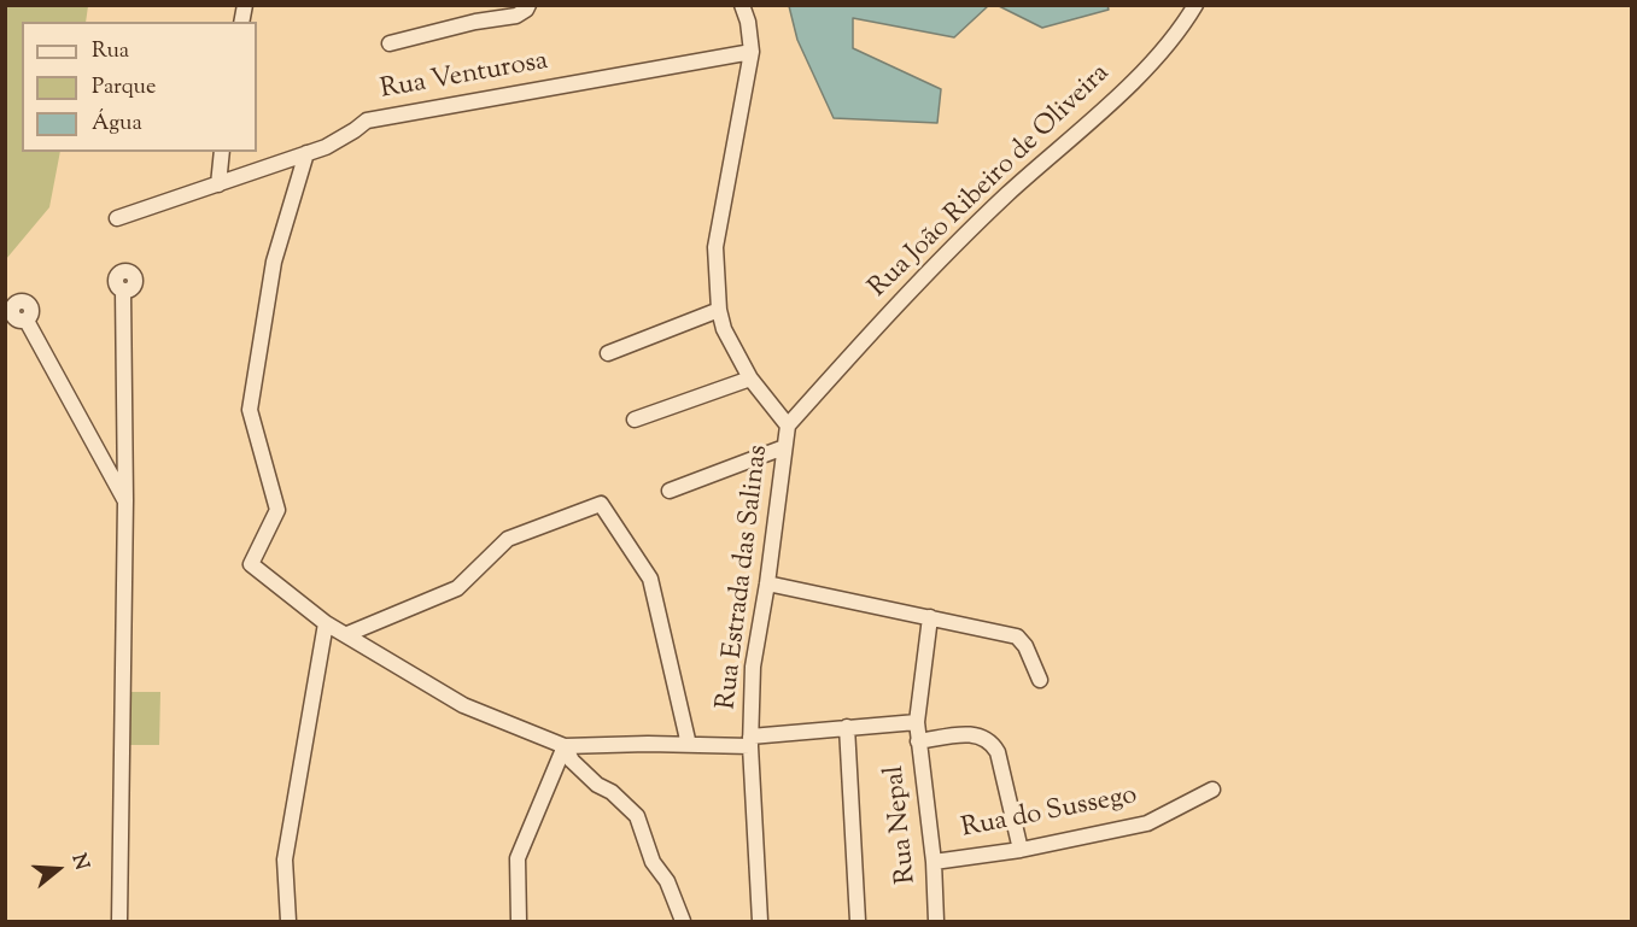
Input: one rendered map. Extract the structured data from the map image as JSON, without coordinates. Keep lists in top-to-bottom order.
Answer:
{
  "streets": {
    "street": [
      "Rua Venturosa",
      "Rua João Ribeiro de Oliveira",
      "Rua Estrada das Salinas",
      "Rua do Sussego",
      "Rua Nepal"
    ]
  },
  "crossings": [
    ["Rua Venturosa", "Rua Estrada das Salinas"],
    ["Rua João Ribeiro de Oliveira", "Rua Estrada das Salinas"],
    ["Rua do Sussego", "Rua Nepal"]
  ],
  "legend": ["Rua", "Parque", "Água"],
  "north": "right"
}
